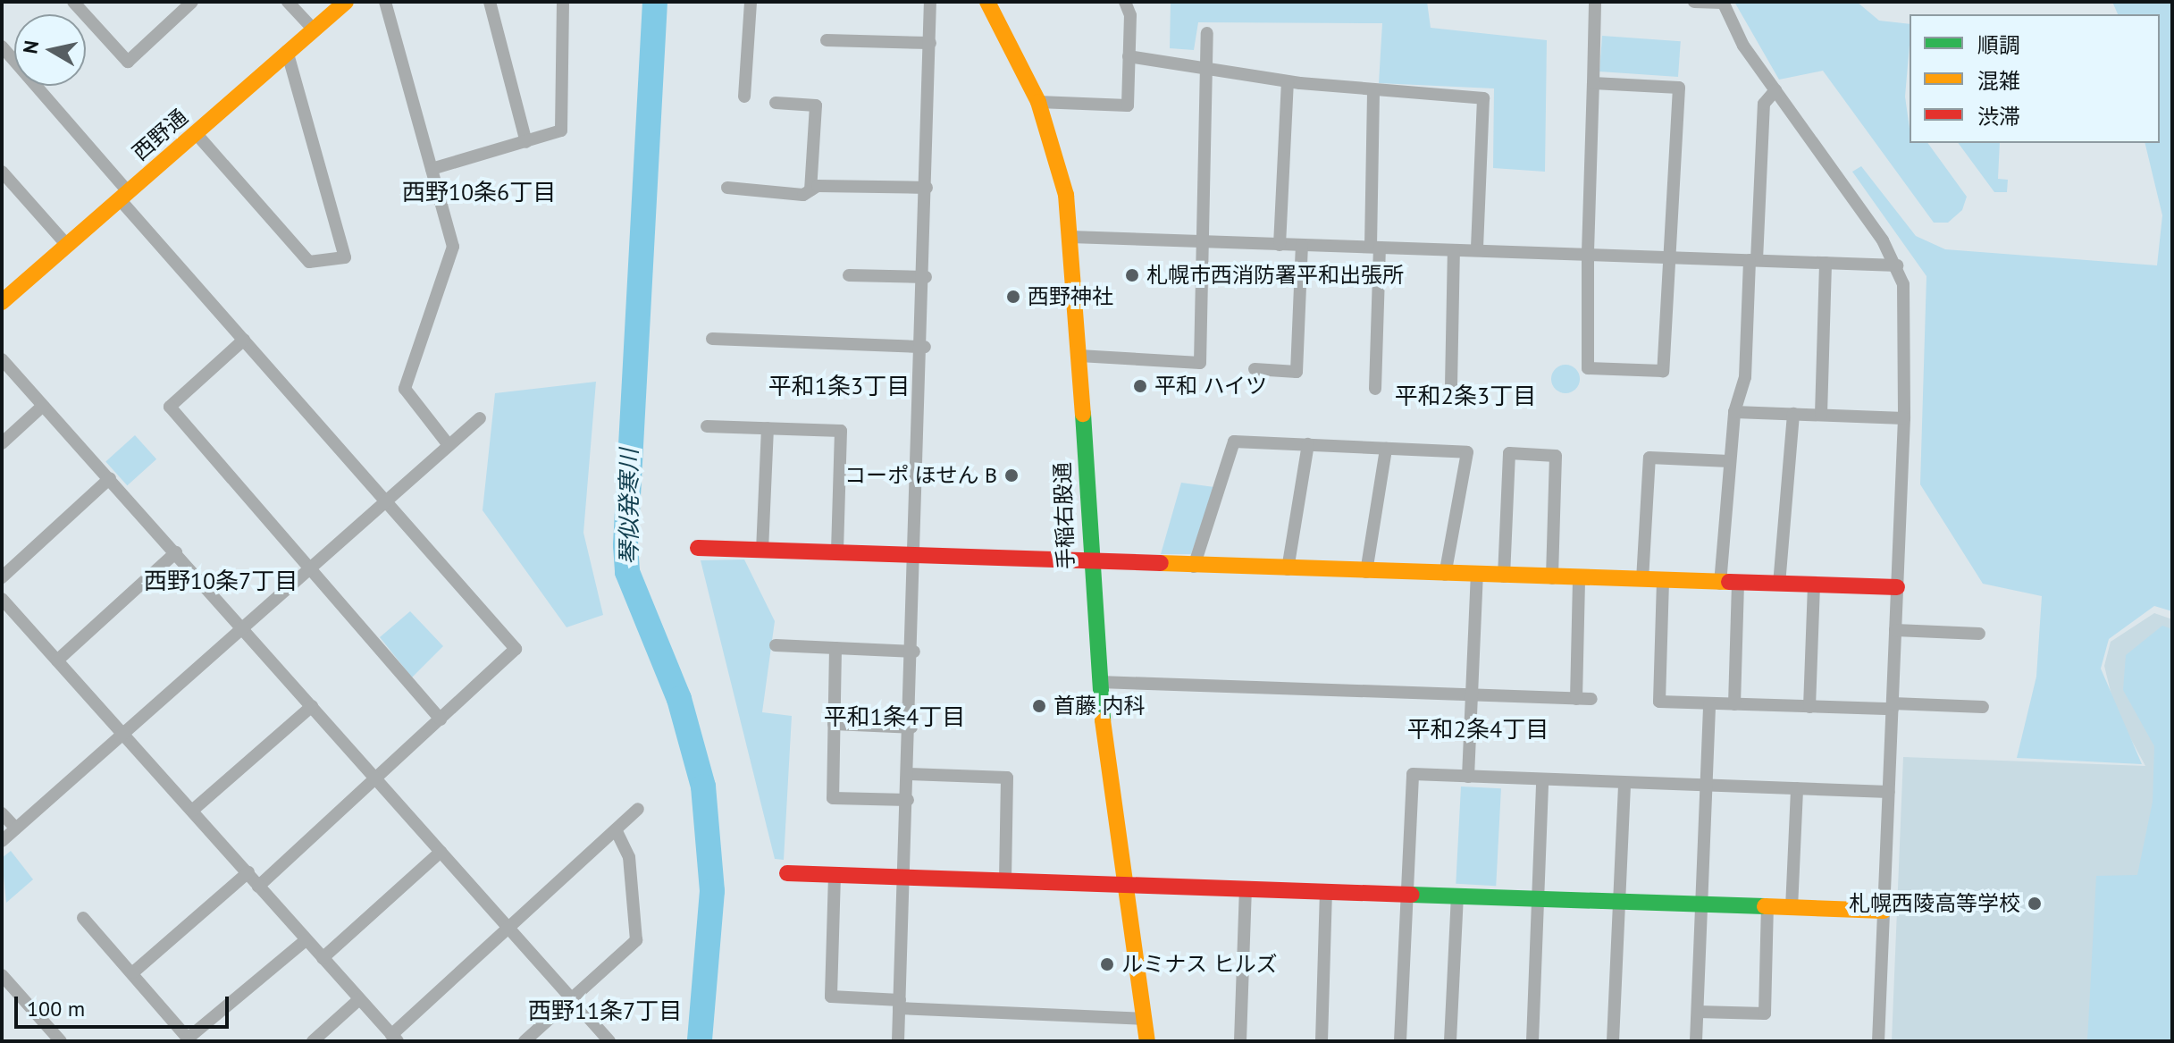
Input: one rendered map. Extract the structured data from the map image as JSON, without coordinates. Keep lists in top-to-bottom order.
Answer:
{
  "streets": {
    "street": ["西野通", "手稲右股通"]
  },
  "districts": [
    "西野10条6丁目",
    "平和1条3丁目",
    "平和2条3丁目",
    "西野10条7丁目",
    "平和1条4丁目",
    "平和2条4丁目",
    "西野11条7丁目"
  ],
  "water": ["琴似発寒川"],
  "places": [
    "札幌市西消防署平和出張所",
    "西野神社",
    "平和 ハイツ",
    "コーポ ほせん B",
    "首藤 内科",
    "札幌西陵高等学校",
    "ルミナス ヒルズ"
  ],
  "legend": ["順調", "混雑", "渋滞"],
  "scale_bar": "100 m",
  "north": "left"
}
